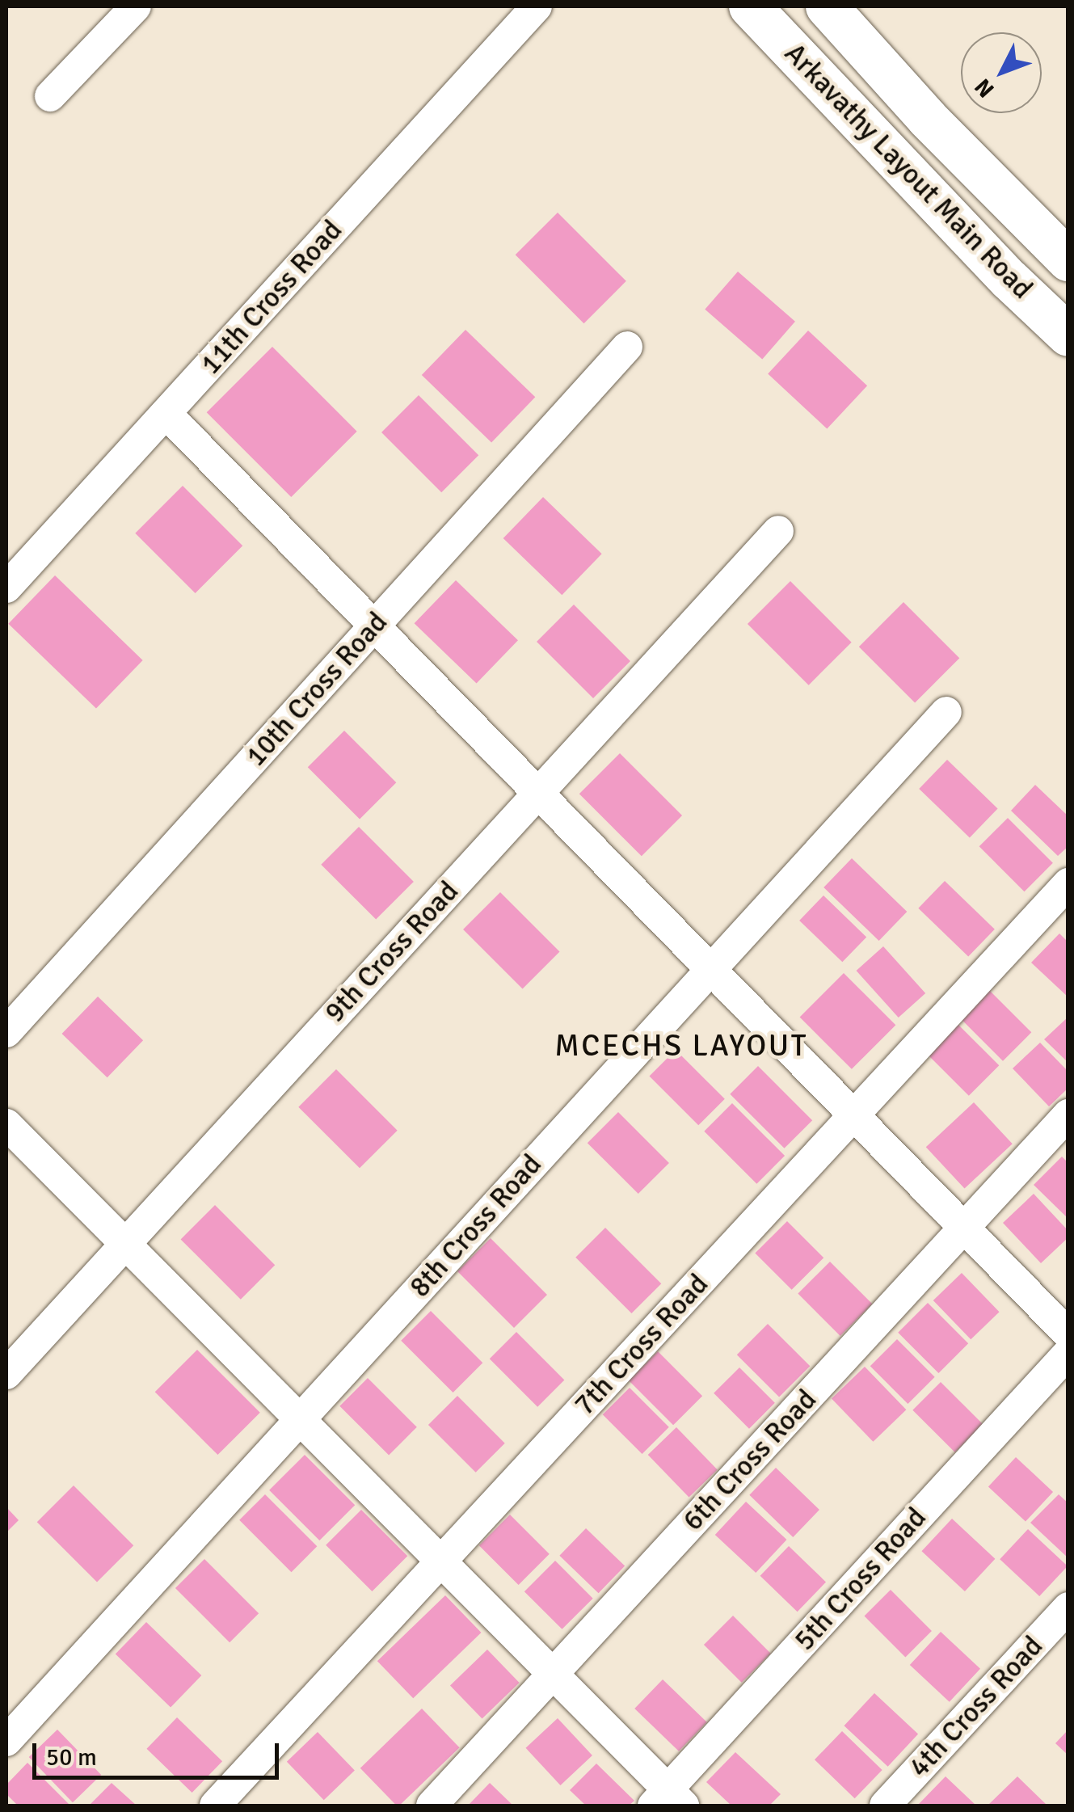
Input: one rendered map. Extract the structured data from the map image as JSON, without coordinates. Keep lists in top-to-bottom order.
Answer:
{
  "streets": {
    "main road": ["Arkavathy Layout Main Road"],
    "street": [
      "11th Cross Road",
      "10th Cross Road",
      "9th Cross Road",
      "8th Cross Road",
      "7th Cross Road",
      "6th Cross Road",
      "5th Cross Road",
      "4th Cross Road"
    ]
  },
  "districts": ["MCECHS LAYOUT"],
  "scale_bar": "50 m",
  "north": "bottom left"
}
